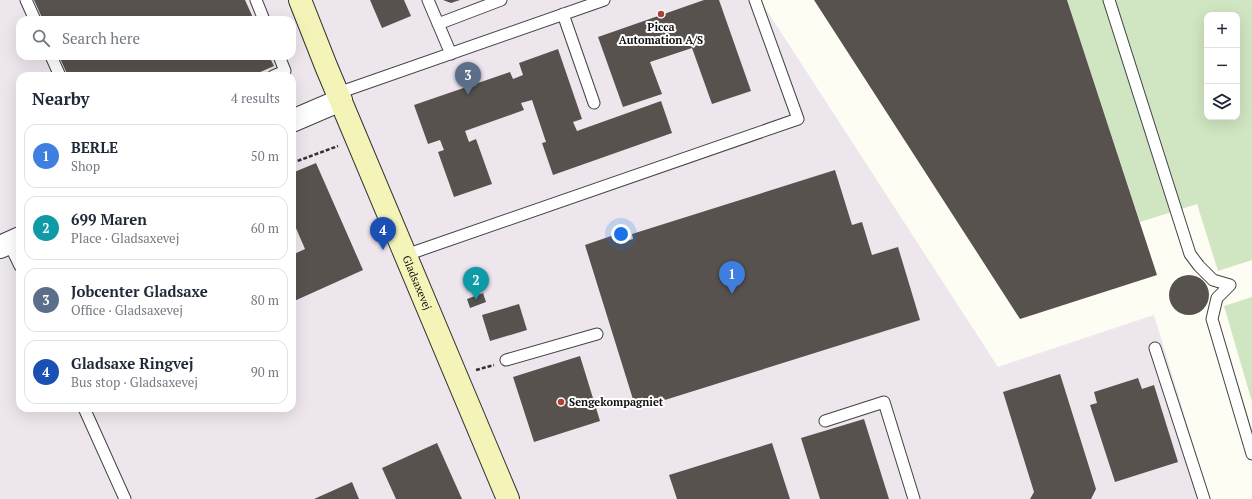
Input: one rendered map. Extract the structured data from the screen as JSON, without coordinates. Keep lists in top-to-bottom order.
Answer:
{
  "streets": {
    "street": ["Gladsaxevej"]
  },
  "places": ["Picca Automation A/S", "Sengekompagniet"],
  "page": {
    "map_buttons": ["+", "−"],
    "search": "Search here",
    "pins": [
      "3",
      "4",
      "1",
      "2"
    ],
    "heading": ["Nearby", "4 results"],
    "list": [
      {
        "mark": "1",
        "name": "BERLE",
        "note": "Shop",
        "value": "50 m"
      },
      {
        "mark": "2",
        "name": "699 Maren",
        "note": "Place · Gladsaxevej",
        "value": "60 m"
      },
      {
        "mark": "3",
        "name": "Jobcenter Gladsaxe",
        "note": "Office · Gladsaxevej",
        "value": "80 m"
      },
      {
        "mark": "4",
        "name": "Gladsaxe Ringvej",
        "note": "Bus stop · Gladsaxevej",
        "value": "90 m"
      }
    ]
  }
}
